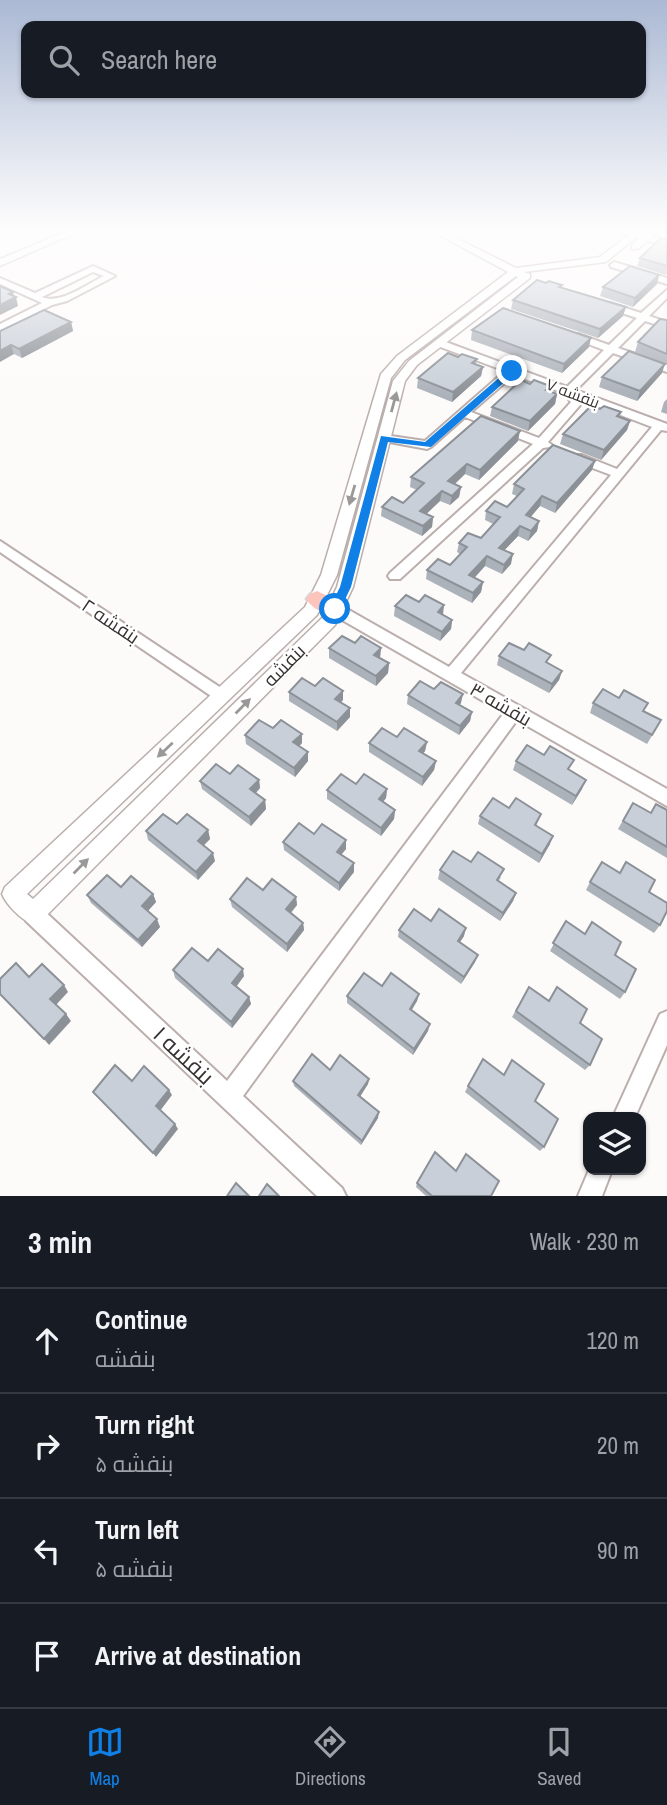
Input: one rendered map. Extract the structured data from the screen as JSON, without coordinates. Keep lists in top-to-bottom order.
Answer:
{
  "streets": {
    "street": [
      "بنفشه ۷",
      "بنفشه ۲",
      "بنفشه",
      "بنفشه ۳",
      "بنفشه ۱"
    ]
  },
  "crossings": [
    ["بنفشه ۷", "بنفشه"],
    ["بنفشه ۲", "بنفشه"],
    ["بنفشه", "بنفشه ۳"],
    ["بنفشه", "بنفشه ۱"]
  ],
  "page": {
    "search": "Search here",
    "heading": ["3 min", "Walk · 230 m"],
    "list": [
      ["Continue", "بنفشه", "120 m"],
      ["Turn right", "بنفشه ۵", "20 m"],
      ["Turn left", "بنفشه ۵", "90 m"],
      "Arrive at destination"
    ],
    "nav": ["Map", "Directions", "Saved"]
  }
}
